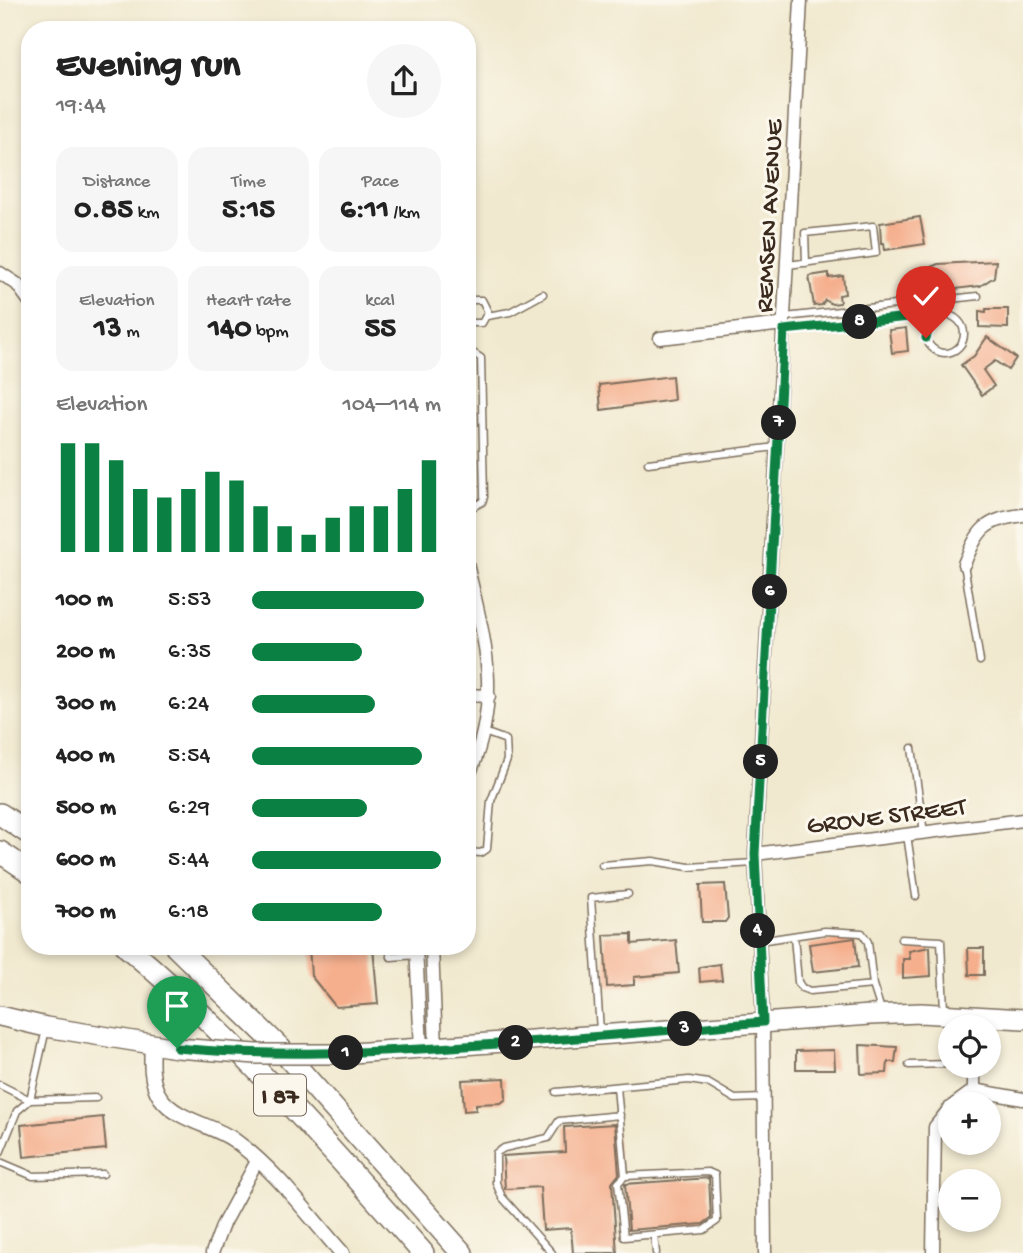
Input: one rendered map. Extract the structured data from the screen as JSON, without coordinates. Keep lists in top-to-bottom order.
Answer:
{
  "streets": {
    "highway": ["I 87"],
    "street": ["REMSEN AVENUE", "GROVE STREET"]
  },
  "crossings": [
    ["REMSEN AVENUE", "GROVE STREET"]
  ],
  "page": {
    "heading": ["Evening run", "19:44"],
    "stats": [
      ["Distance", "0.85 km"],
      ["Time", "5:15"],
      ["Pace", "6:11 /km"],
      ["Elevation", "13 m"],
      ["Heart rate", "140 bpm"],
      ["kcal", "55"]
    ],
    "pins": [
      "8",
      "7",
      "6",
      "5",
      "4",
      "3",
      "2",
      "1"
    ],
    "chart": ["Elevation", "104–114 m"],
    "list": [
      {
        "name": "100 m",
        "note": "5:53"
      },
      {
        "name": "200 m",
        "note": "6:35"
      },
      {
        "name": "300 m",
        "note": "6:24"
      },
      {
        "name": "400 m",
        "note": "5:54"
      },
      {
        "name": "500 m",
        "note": "6:29"
      },
      {
        "name": "600 m",
        "note": "5:44"
      },
      {
        "name": "700 m",
        "note": "6:18"
      }
    ],
    "map_buttons": ["+", "−"]
  }
}
